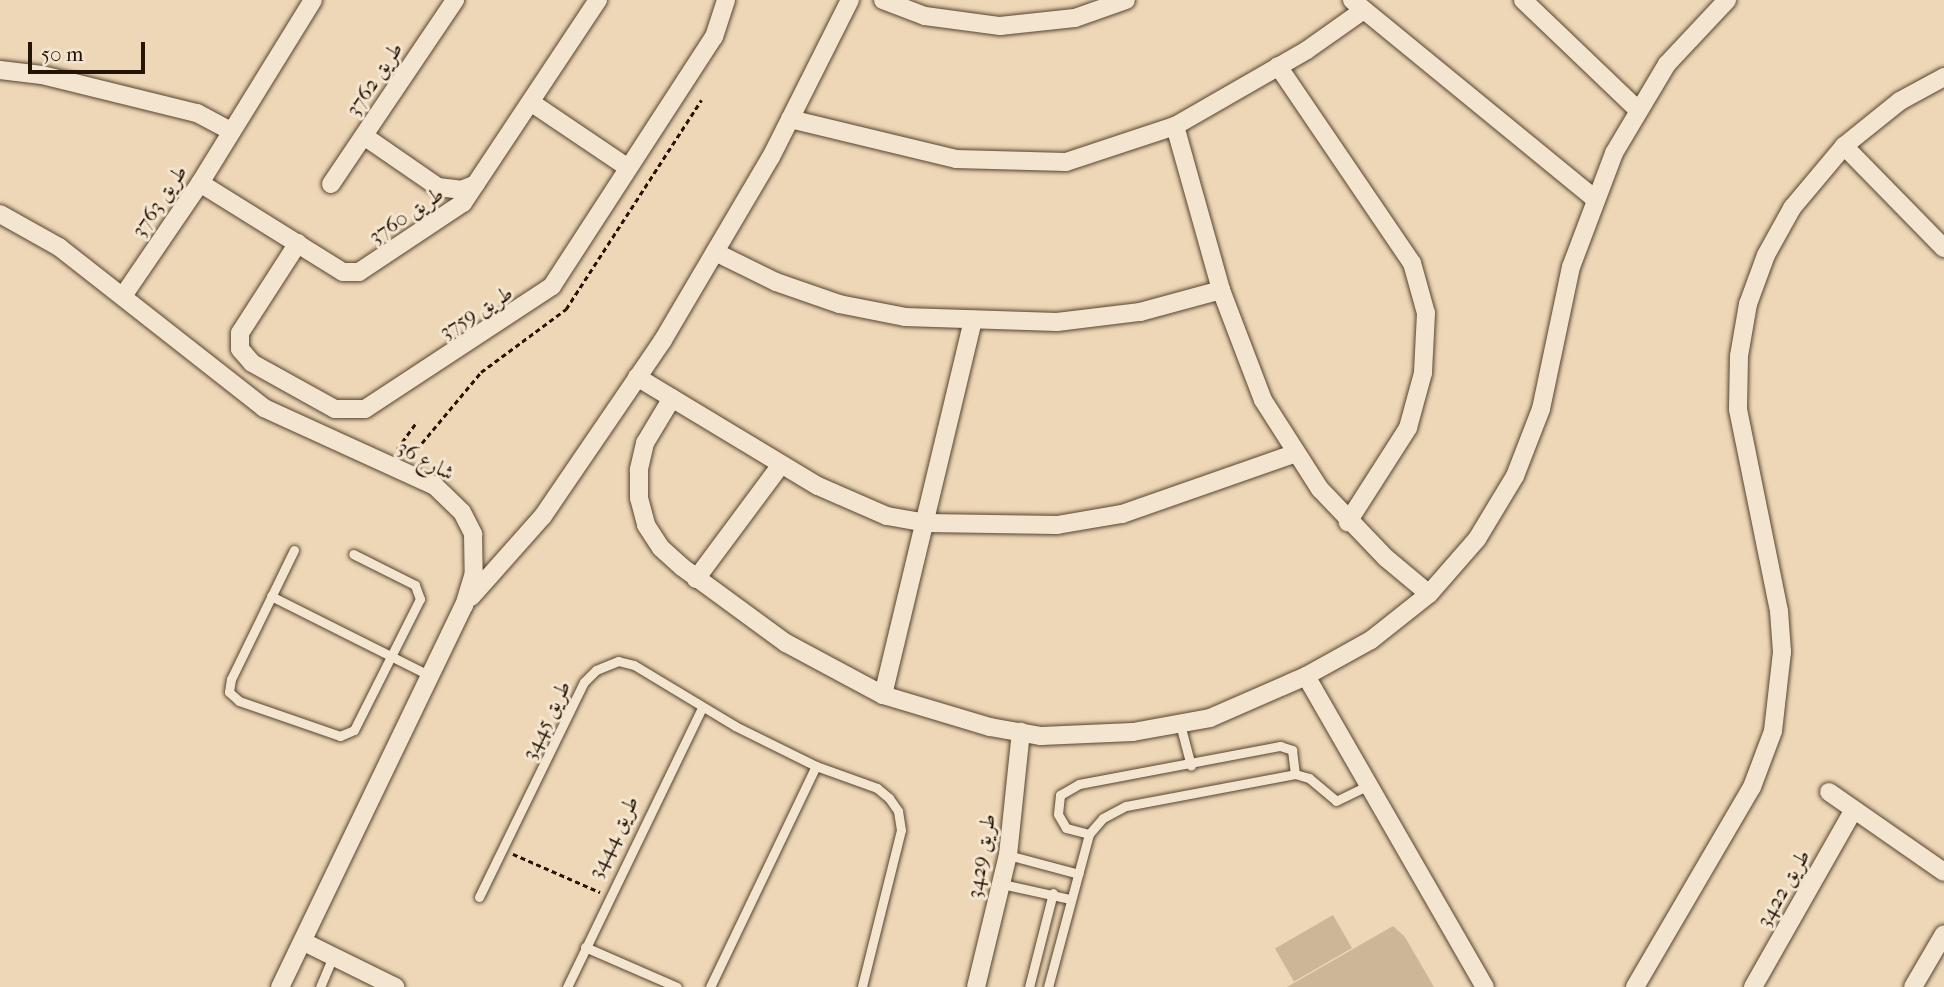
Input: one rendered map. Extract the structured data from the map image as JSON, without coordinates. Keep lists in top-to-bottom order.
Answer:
{
  "streets": {
    "street": [
      "طريق 3762",
      "طريق 3763",
      "طريق 3760",
      "طريق 3759",
      "شارع 36",
      "طريق 3429",
      "طريق 3422"
    ],
    "lane": ["طريق 3445", "طريق 3444"]
  },
  "crossings": [
    ["طريق 3763", "طريق 3760"],
    ["طريق 3763", "شارع 36"],
    ["طريق 3760", "طريق 3759"],
    ["طريق 3445", "طريق 3444"]
  ],
  "scale_bar": "50 m"
}
